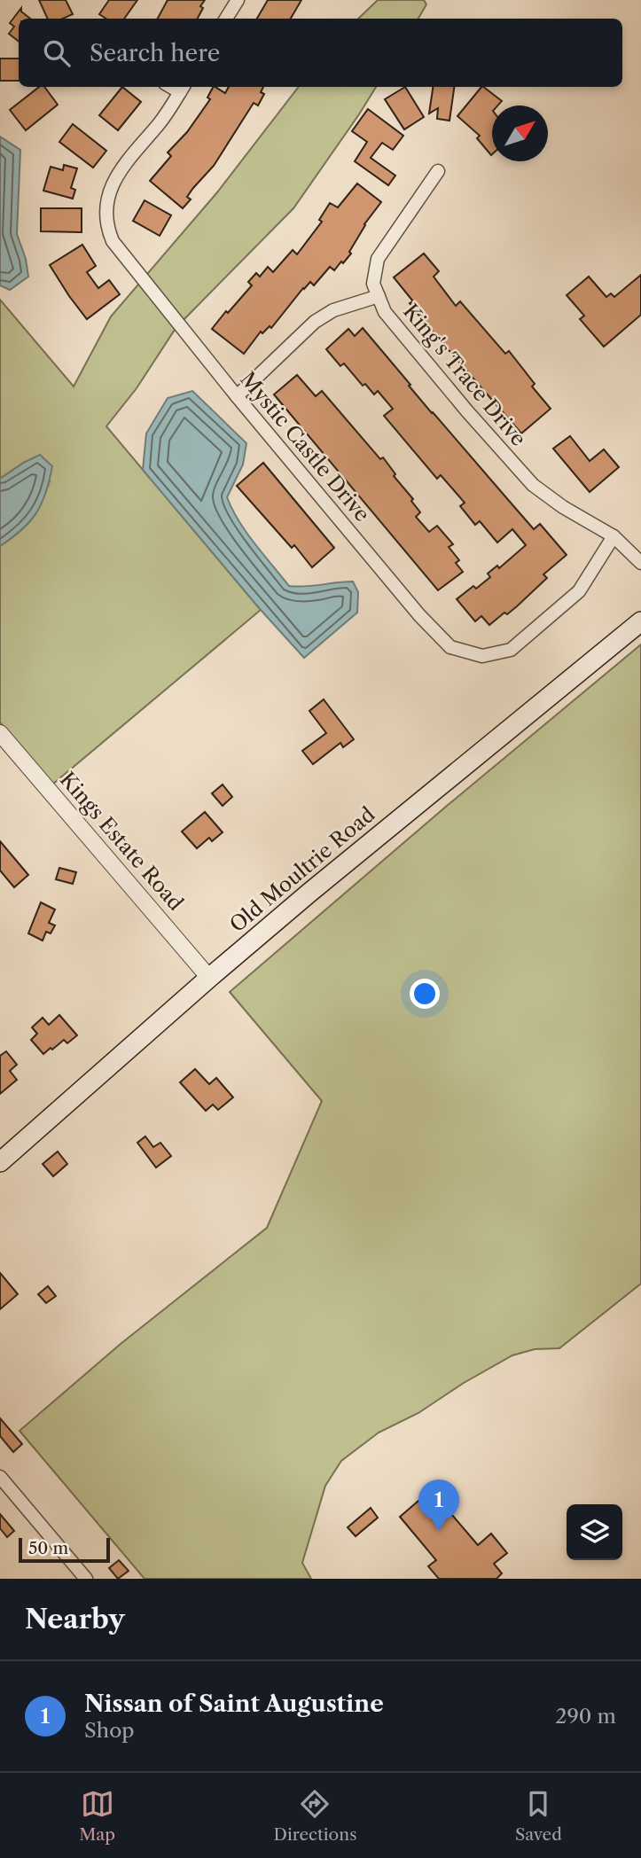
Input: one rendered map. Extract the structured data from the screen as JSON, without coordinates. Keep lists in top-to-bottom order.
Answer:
{
  "streets": {
    "main road": ["Old Moultrie Road"],
    "street": ["King's Trace Drive", "Mystic Castle Drive", "Kings Estate Road"]
  },
  "crossings": [
    ["King's Trace Drive", "Mystic Castle Drive"],
    ["Kings Estate Road", "Old Moultrie Road"]
  ],
  "scale_bar": "50 m",
  "north": "top right",
  "page": {
    "search": "Search here",
    "pins": "1",
    "scale": "50 m",
    "heading": "Nearby",
    "list": [
      {
        "mark": "1",
        "name": "Nissan of Saint Augustine",
        "note": "Shop",
        "value": "290 m"
      }
    ],
    "nav": ["Map", "Directions", "Saved"]
  }
}
